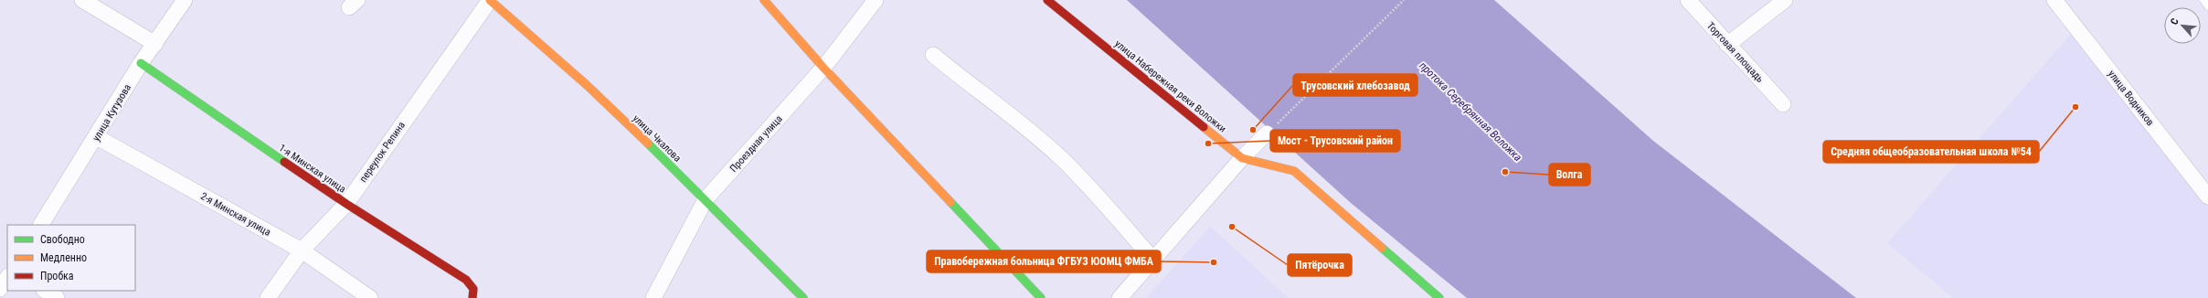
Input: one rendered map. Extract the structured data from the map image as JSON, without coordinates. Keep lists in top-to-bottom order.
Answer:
{
  "streets": {
    "street": [
      "Торговая площадь",
      "улица Набережная реки Воложки",
      "улица Водников",
      "улица Кутузова",
      "улица Чкалова",
      "Проездная улица",
      "переулок Репина",
      "1-я Минская улица",
      "2-я Минская улица"
    ]
  },
  "crossings": [
    ["улица Кутузова", "1-я Минская улица"],
    ["улица Кутузова", "2-я Минская улица"],
    ["улица Чкалова", "Проездная улица"],
    ["улица Чкалова", "переулок Репина"],
    ["переулок Репина", "1-я Минская улица"],
    ["переулок Репина", "2-я Минская улица"]
  ],
  "water": ["протока Серебрянная Воложка"],
  "places": [
    "Средняя общеобразовательная школа №54",
    "Трусовский хлебозавод",
    "Мост - Трусовский район",
    "Волга",
    "Пятёрочка",
    "Правобережная больница ФГБУЗ ЮОМЦ ФМБА"
  ],
  "legend": ["Свободно", "Медленно", "Пробка"],
  "north": "top left"
}
